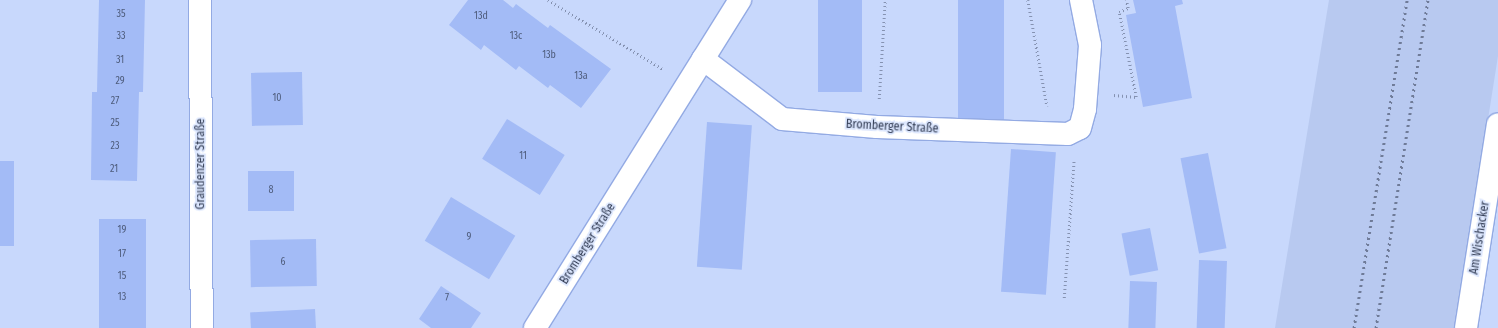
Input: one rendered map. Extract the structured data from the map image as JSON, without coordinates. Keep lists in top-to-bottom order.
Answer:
{
  "streets": {
    "street": ["Bromberger Straße", "Graudenzer Straße", "Am Wischacker"]
  },
  "house_numbers": [
    "35",
    "13d",
    "33",
    "13c",
    "13b",
    "31",
    "13a",
    "29",
    "10",
    "27",
    "25",
    "23",
    "11",
    "21",
    "8",
    "19",
    "9",
    "17",
    "6",
    "15",
    "13",
    "7"
  ]
}
